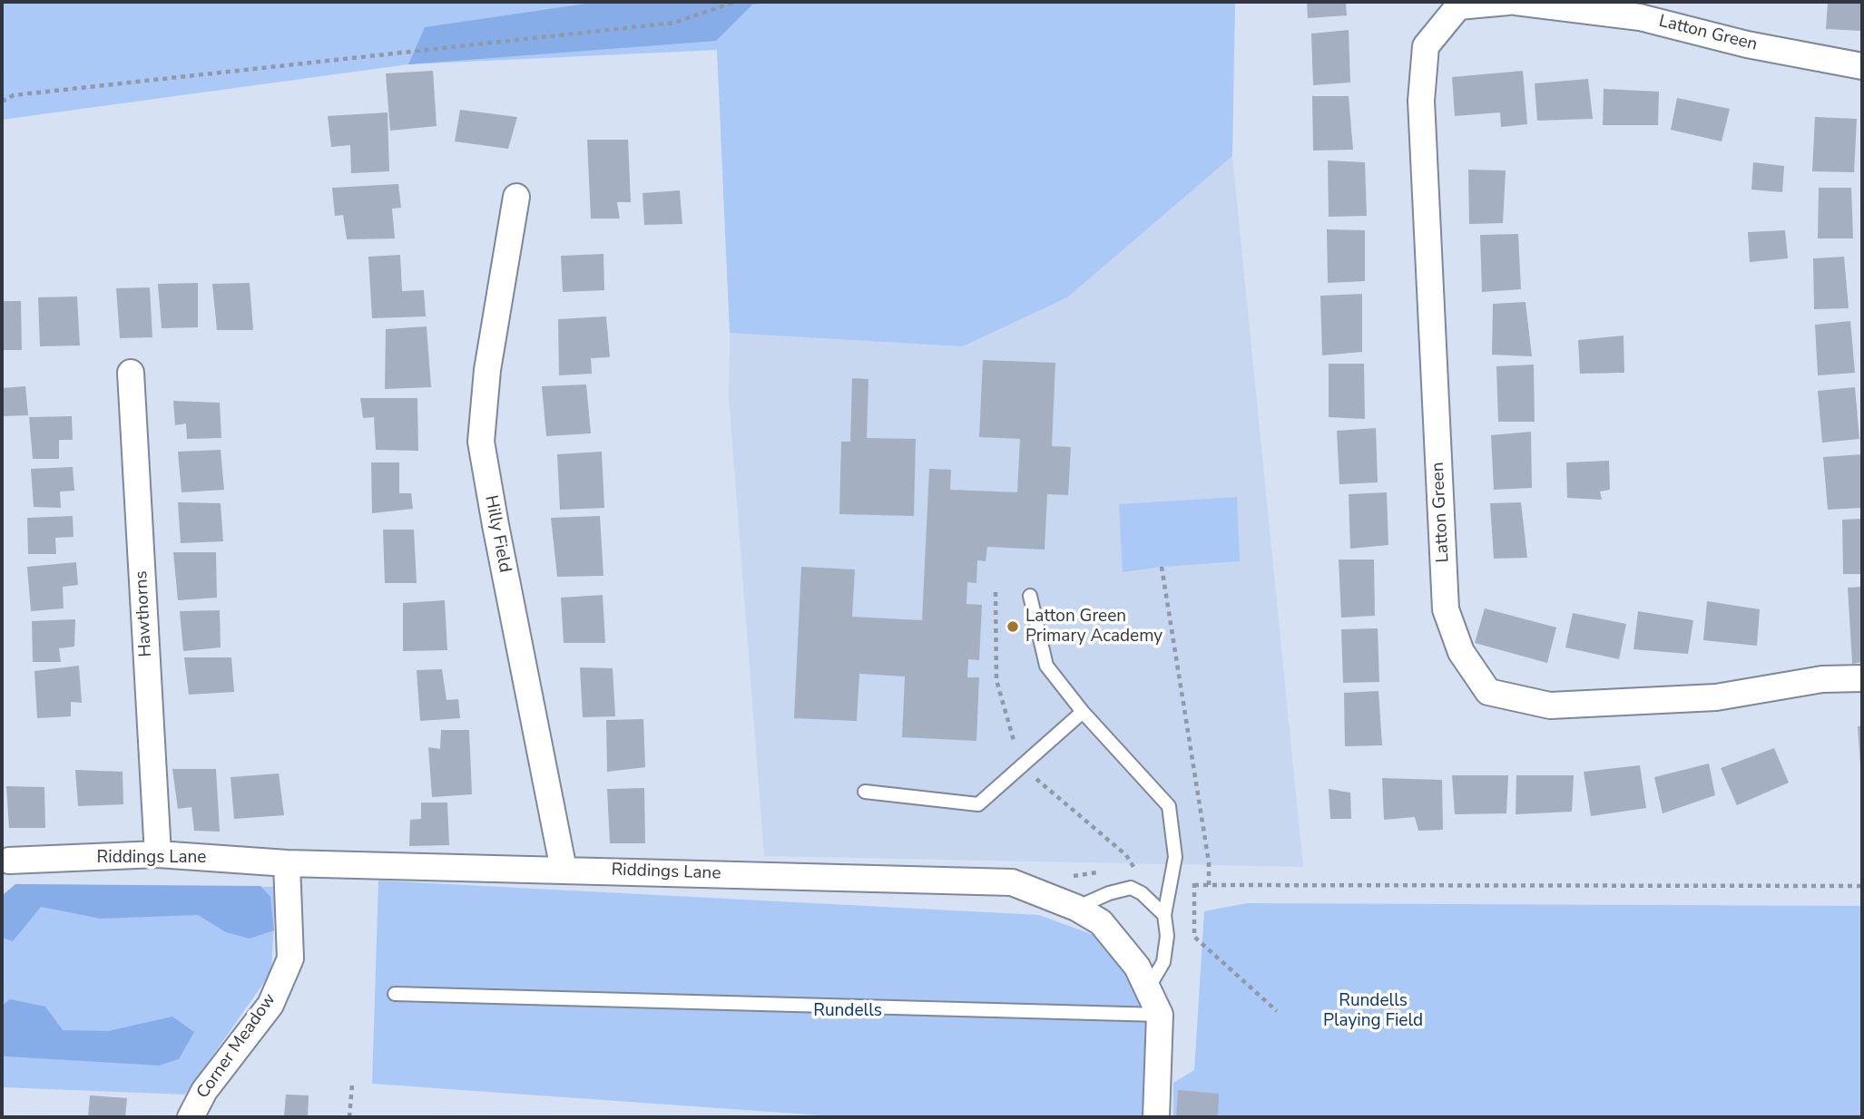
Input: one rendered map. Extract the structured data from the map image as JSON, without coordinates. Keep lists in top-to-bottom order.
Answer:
{
  "streets": {
    "street": [
      "Latton Green",
      "Hilly Field",
      "Hawthorns",
      "Riddings Lane",
      "Corner Meadow"
    ]
  },
  "crossings": [
    ["Hilly Field", "Riddings Lane"],
    ["Hawthorns", "Riddings Lane"],
    ["Riddings Lane", "Corner Meadow"]
  ],
  "parks": ["Rundells Playing Field", "Rundells"],
  "places": ["Latton Green Primary Academy"]
}
